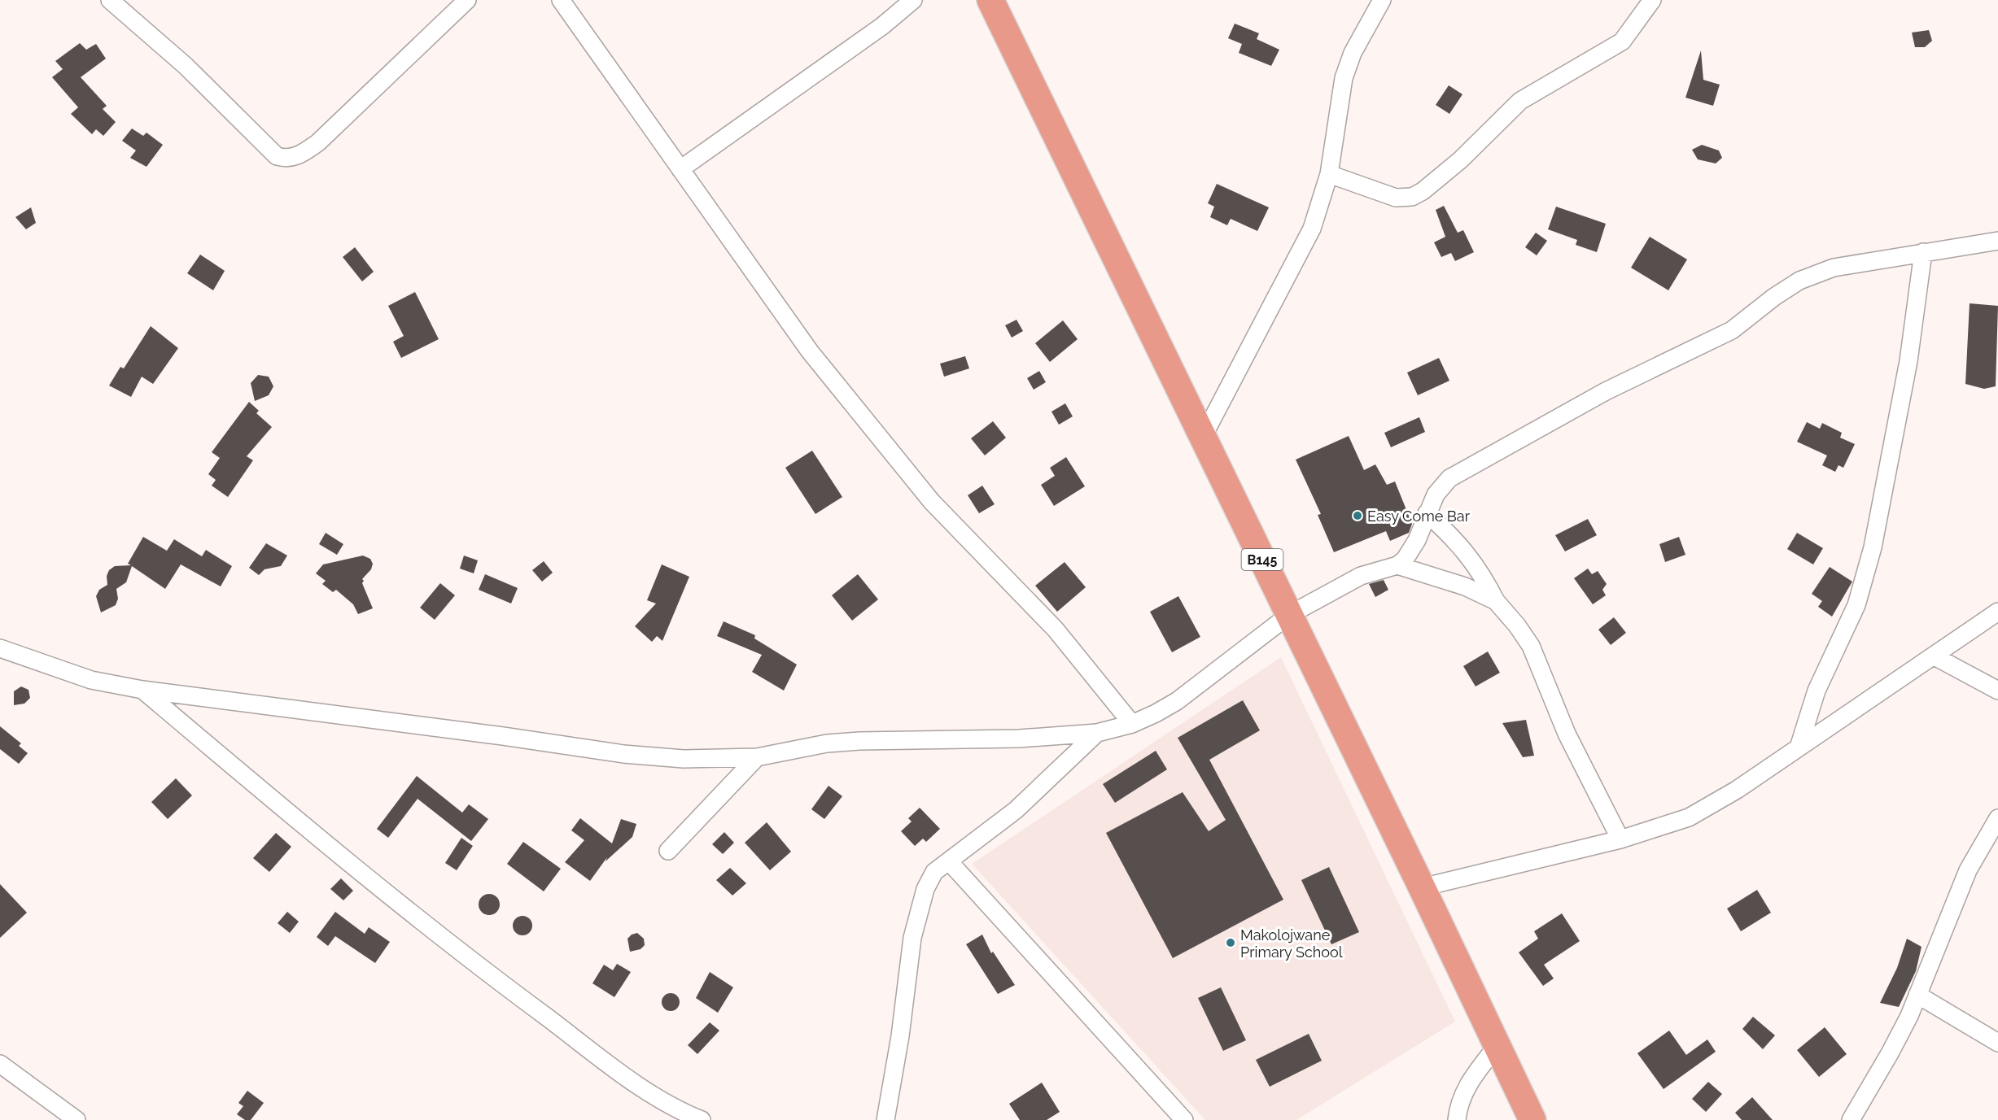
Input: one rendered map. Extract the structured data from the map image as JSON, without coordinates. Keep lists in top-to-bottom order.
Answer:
{
  "streets": {
    "main road": ["B145"]
  },
  "places": ["Easy Come Bar", "Makolojwane Primary School"]
}
